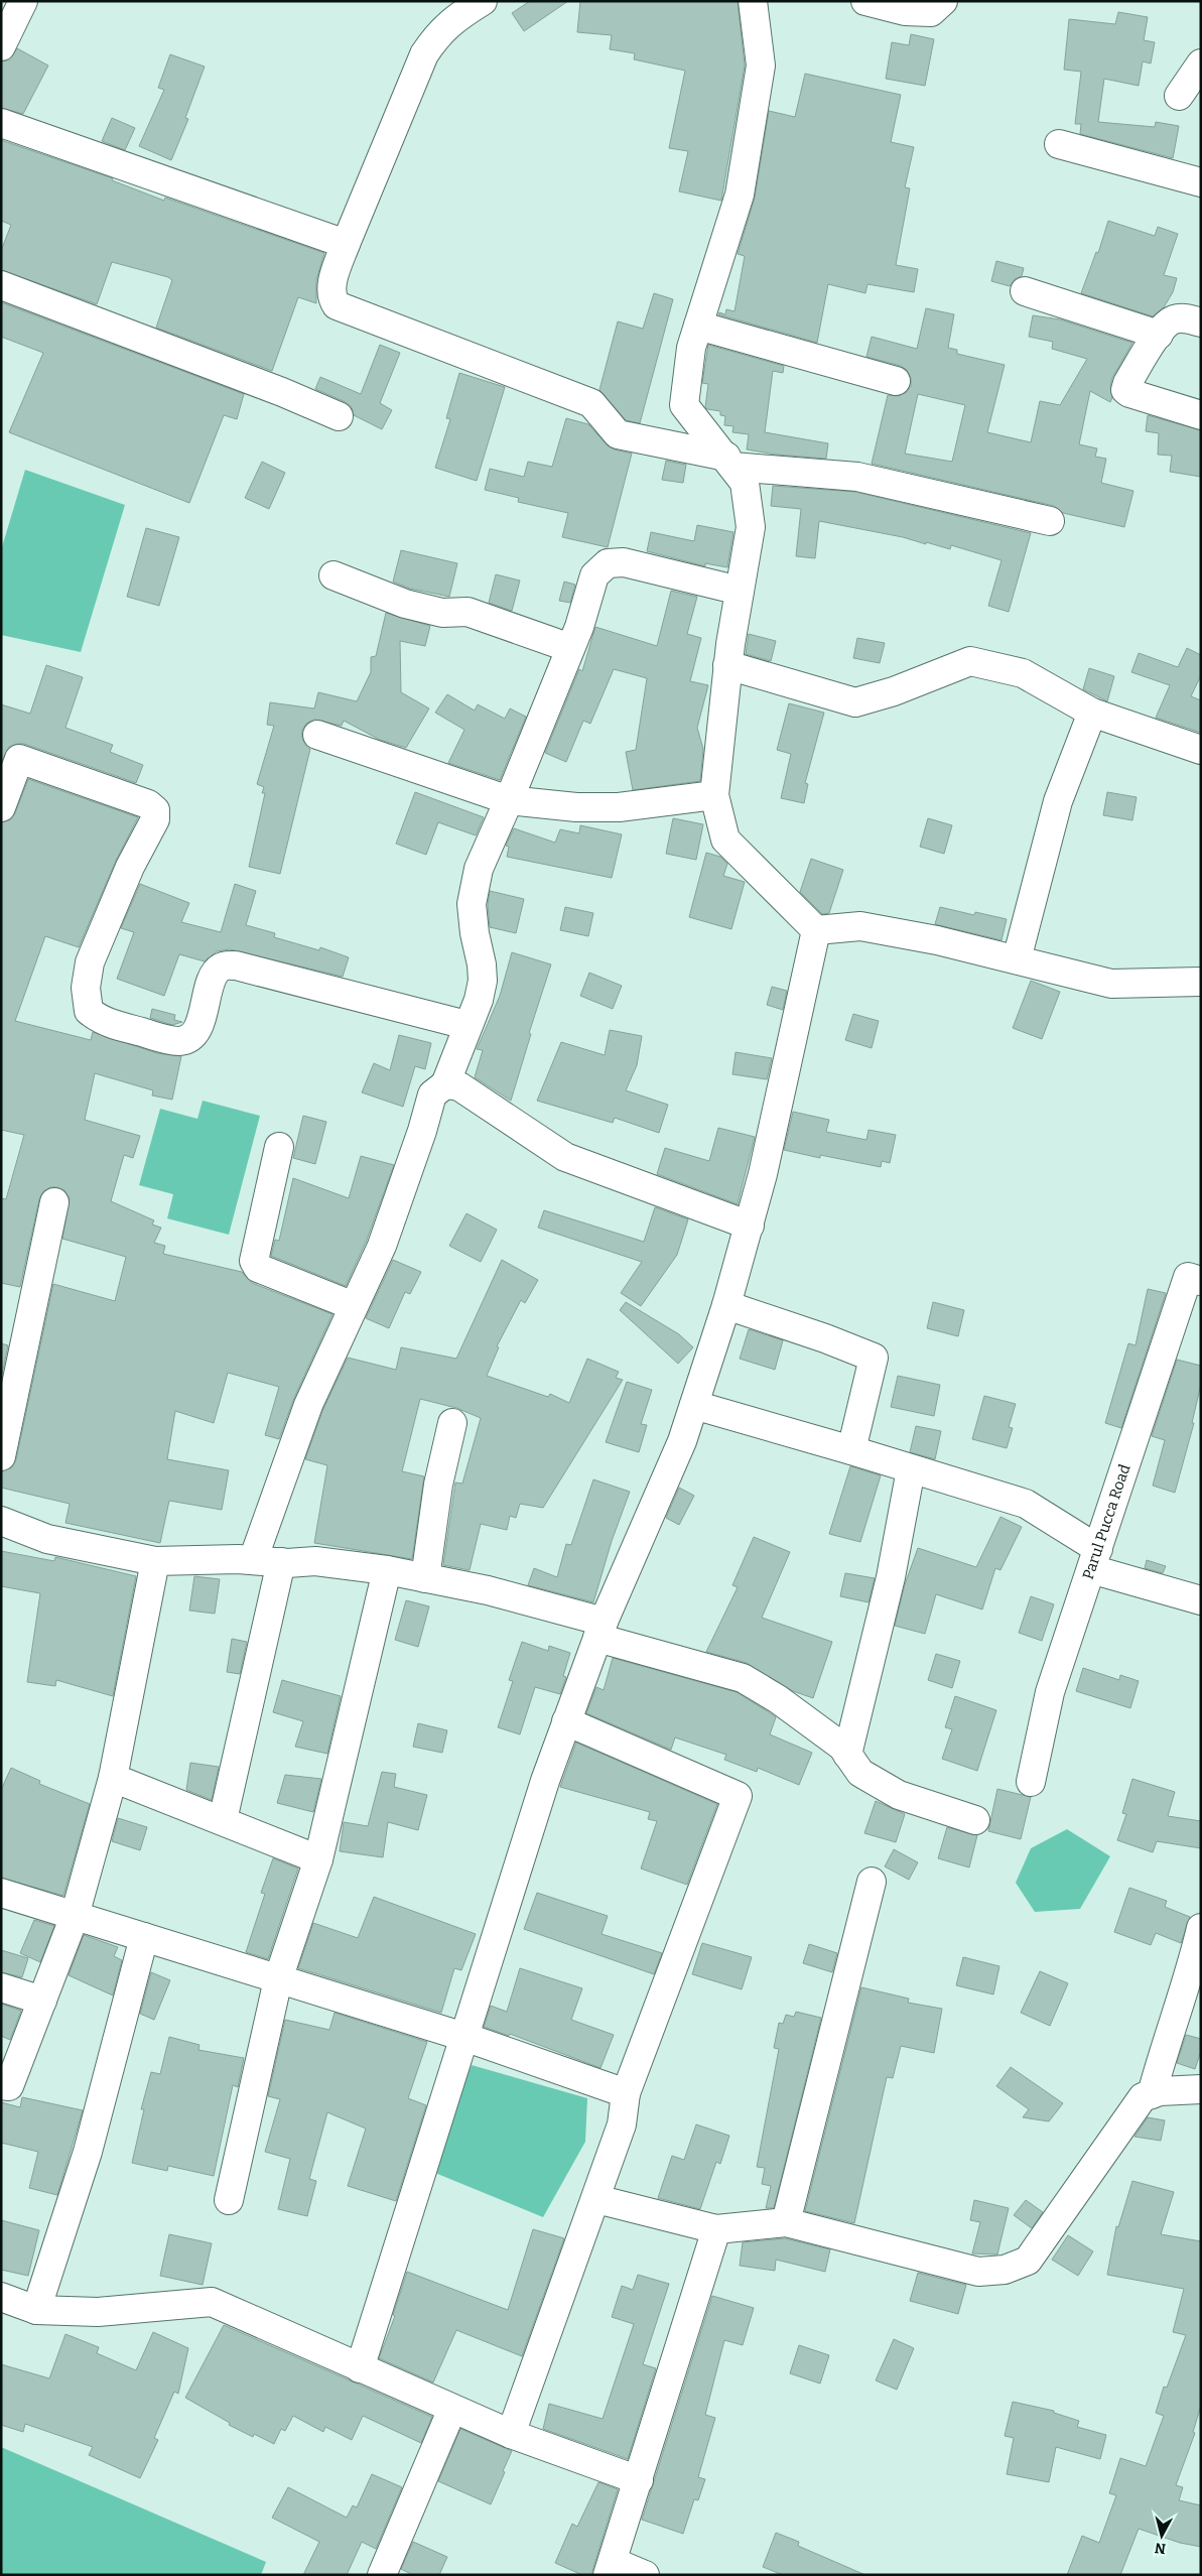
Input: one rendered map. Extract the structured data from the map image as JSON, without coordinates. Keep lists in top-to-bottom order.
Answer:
{
  "streets": {
    "street": ["Parul Pucca Road"]
  },
  "north": "bottom"
}
